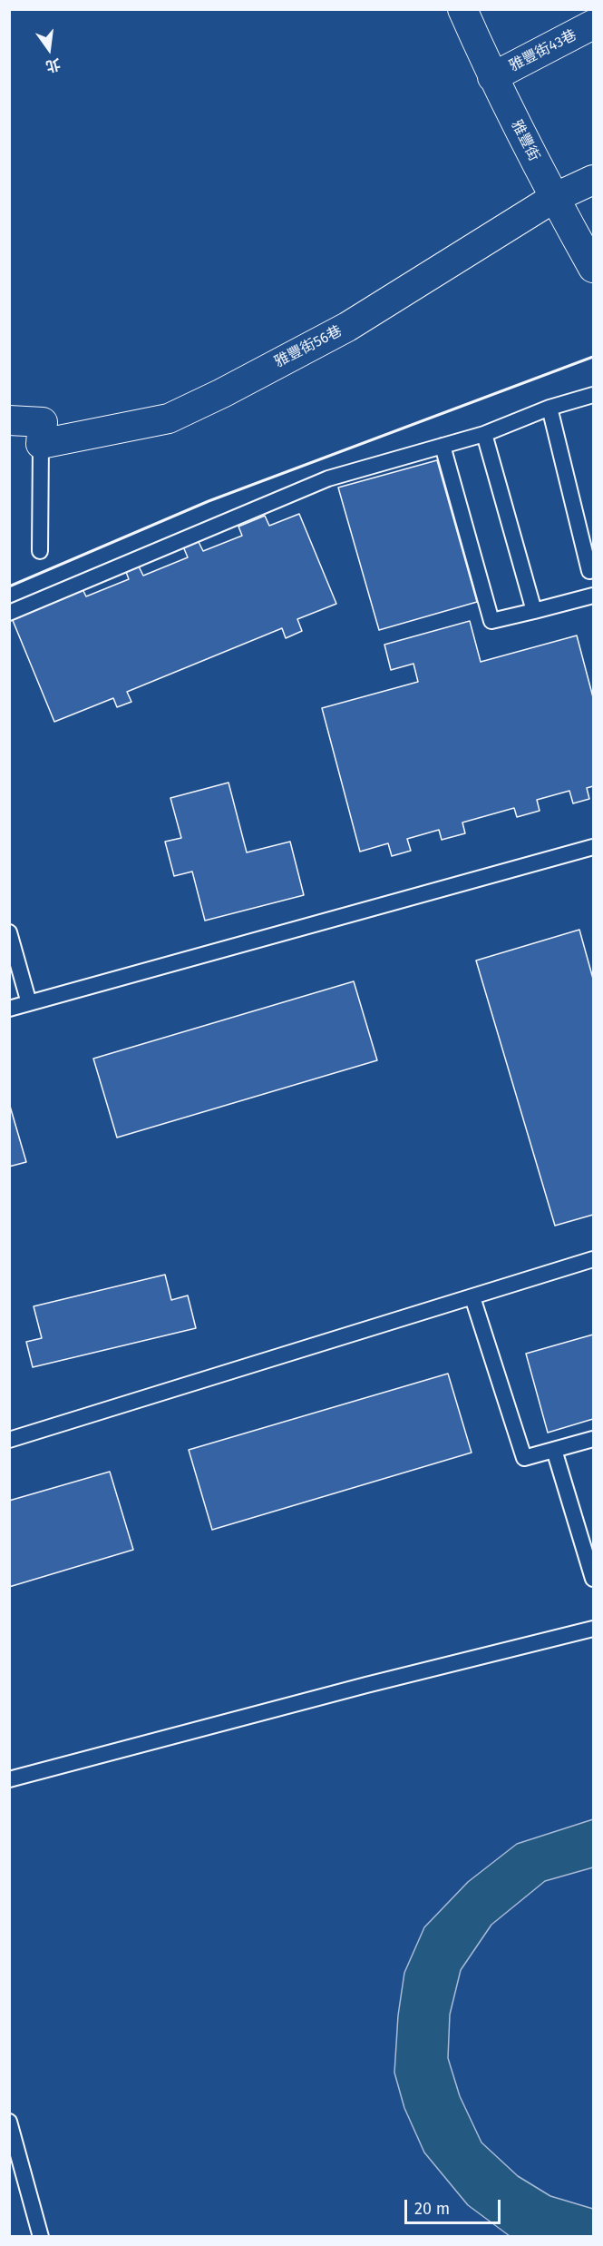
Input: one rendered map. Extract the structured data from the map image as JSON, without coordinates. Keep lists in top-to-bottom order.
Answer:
{
  "streets": {
    "street": ["雅豐街43巷", "雅豐街", "雅豐街56巷"]
  },
  "crossings": [
    ["雅豐街43巷", "雅豐街"],
    ["雅豐街", "雅豐街56巷"]
  ],
  "scale_bar": "20 m",
  "north": "bottom"
}
